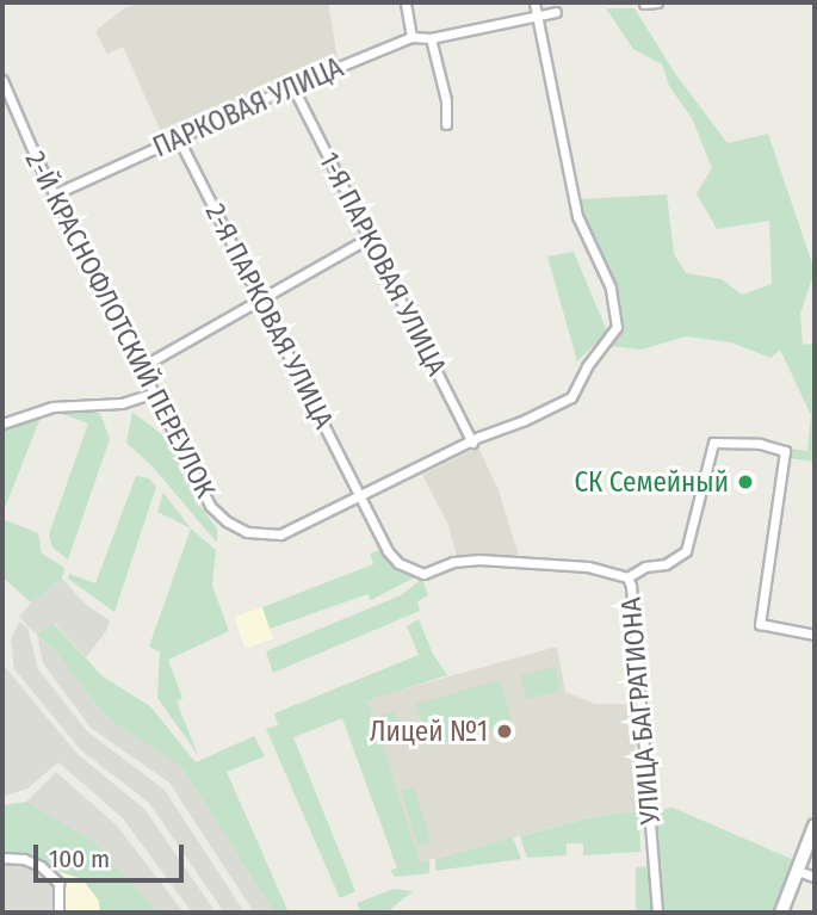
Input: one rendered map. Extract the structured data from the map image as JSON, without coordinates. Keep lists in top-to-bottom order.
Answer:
{
  "streets": {
    "street": [
      "ПАРКОВАЯ УЛИЦА",
      "1-Я ПАРКОВАЯ УЛИЦА",
      "2-Я ПАРКОВАЯ УЛИЦА",
      "2-Й КРАСНОФЛОТСКИЙ ПЕРЕУЛОК",
      "УЛИЦА БАГРАТИОНА"
    ]
  },
  "crossings": [
    ["ПАРКОВАЯ УЛИЦА", "1-Я ПАРКОВАЯ УЛИЦА"],
    ["ПАРКОВАЯ УЛИЦА", "2-Я ПАРКОВАЯ УЛИЦА"],
    ["ПАРКОВАЯ УЛИЦА", "2-Й КРАСНОФЛОТСКИЙ ПЕРЕУЛОК"],
    ["2-Я ПАРКОВАЯ УЛИЦА", "2-Й КРАСНОФЛОТСКИЙ ПЕРЕУЛОК"],
    ["2-Я ПАРКОВАЯ УЛИЦА", "УЛИЦА БАГРАТИОНА"],
    ["2-Й КРАСНОФЛОТСКИЙ ПЕРЕУЛОК", "УЛИЦА БАГРАТИОНА"]
  ],
  "places": ["СК Семейный", "Лицей №1"],
  "scale_bar": "100 m"
}
